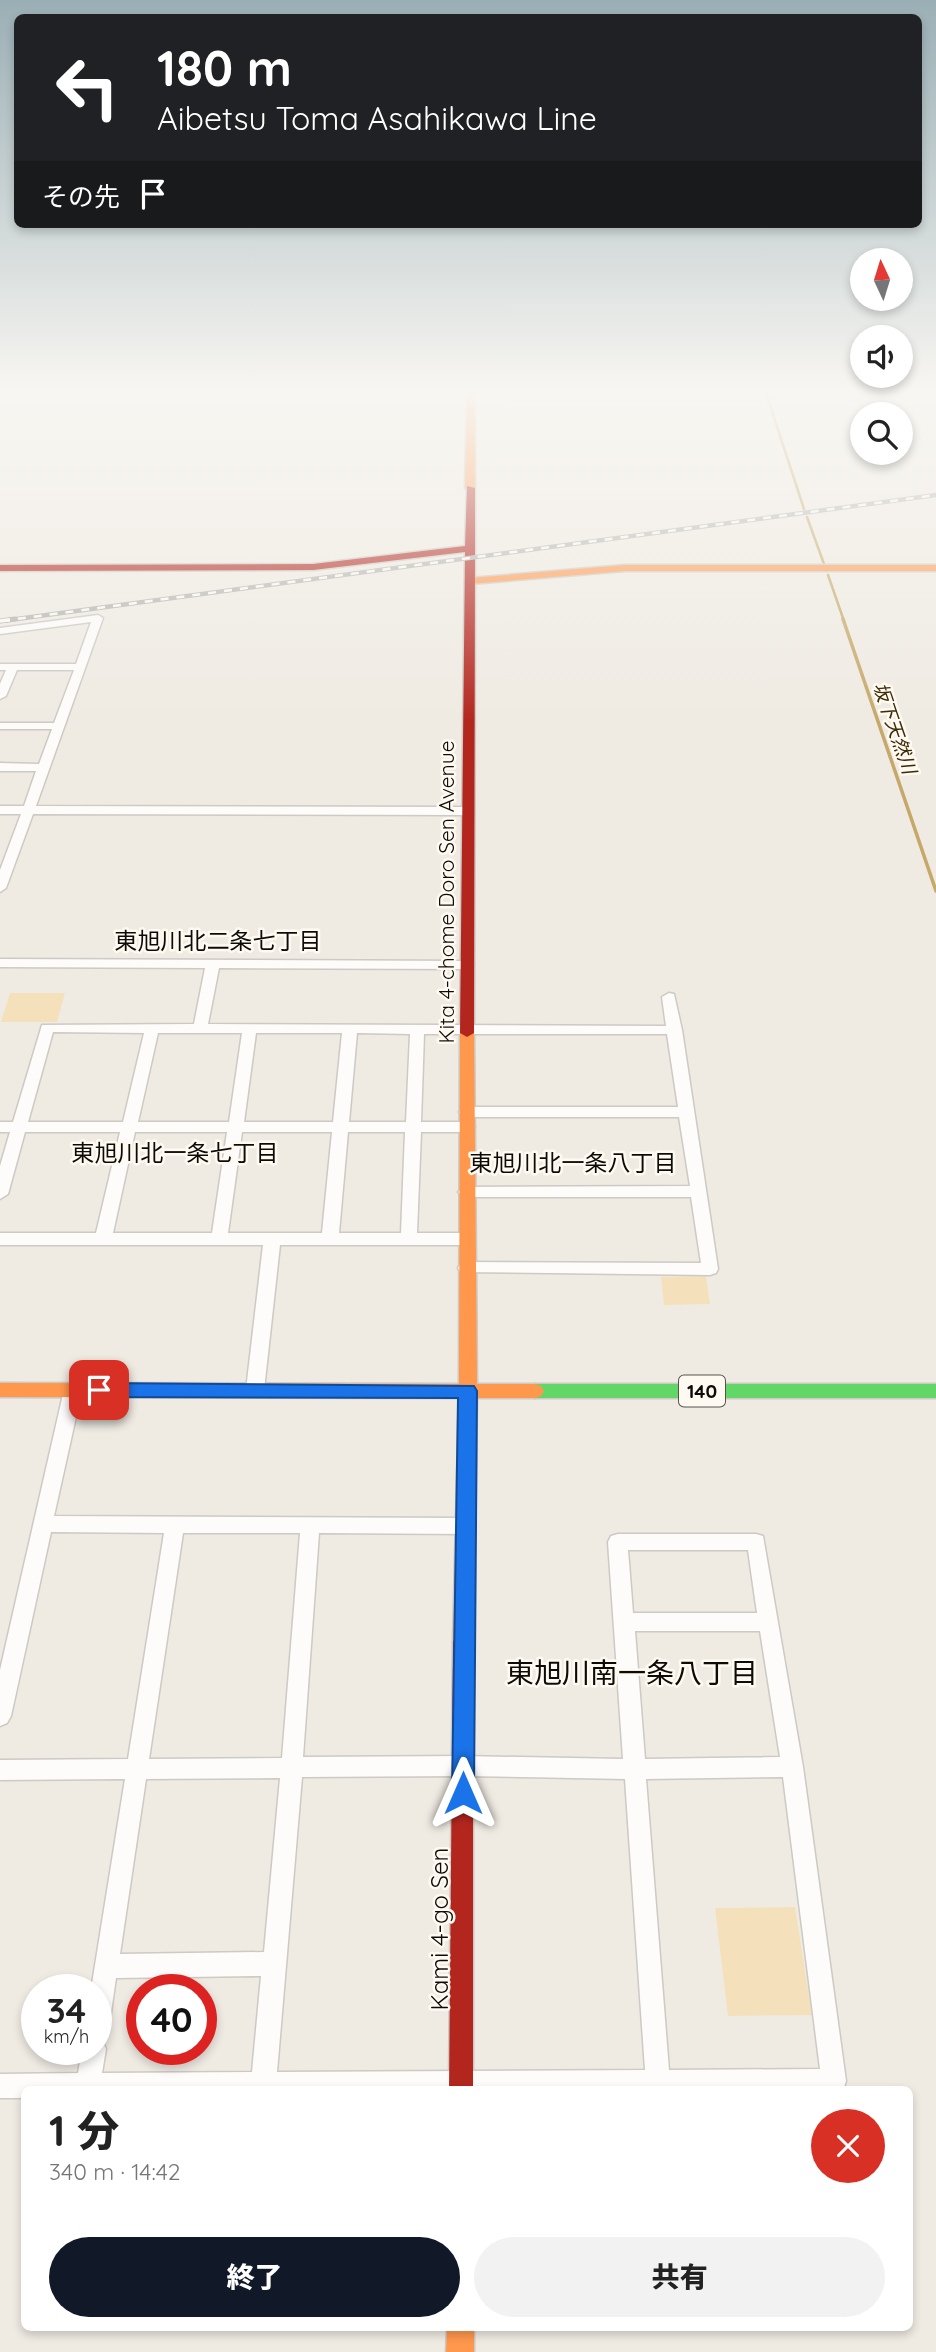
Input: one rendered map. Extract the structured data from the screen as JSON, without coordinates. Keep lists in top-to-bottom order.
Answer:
{
  "streets": {
    "street": ["Kita 4-chome Doro Sen Avenue", "140", "Kami 4-go Sen"]
  },
  "crossings": [
    ["Kita 4-chome Doro Sen Avenue", "140"],
    ["Kita 4-chome Doro Sen Avenue", "Kami 4-go Sen"],
    ["140", "Kami 4-go Sen"]
  ],
  "districts": [
    "東旭川北二条七丁目",
    "東旭川北一条七丁目",
    "東旭川北一条八丁目",
    "東旭川南一条八丁目"
  ],
  "water": ["坂下天然川"],
  "north": "top",
  "page": {
    "turn": ["180 m", "Aibetsu Toma Asahikawa Line"],
    "then": "その先",
    "speed": "34 km/h",
    "limit": "40",
    "heading": ["1 分", "340 m · 14:42"],
    "buttons": ["終了", "共有"]
  }
}
